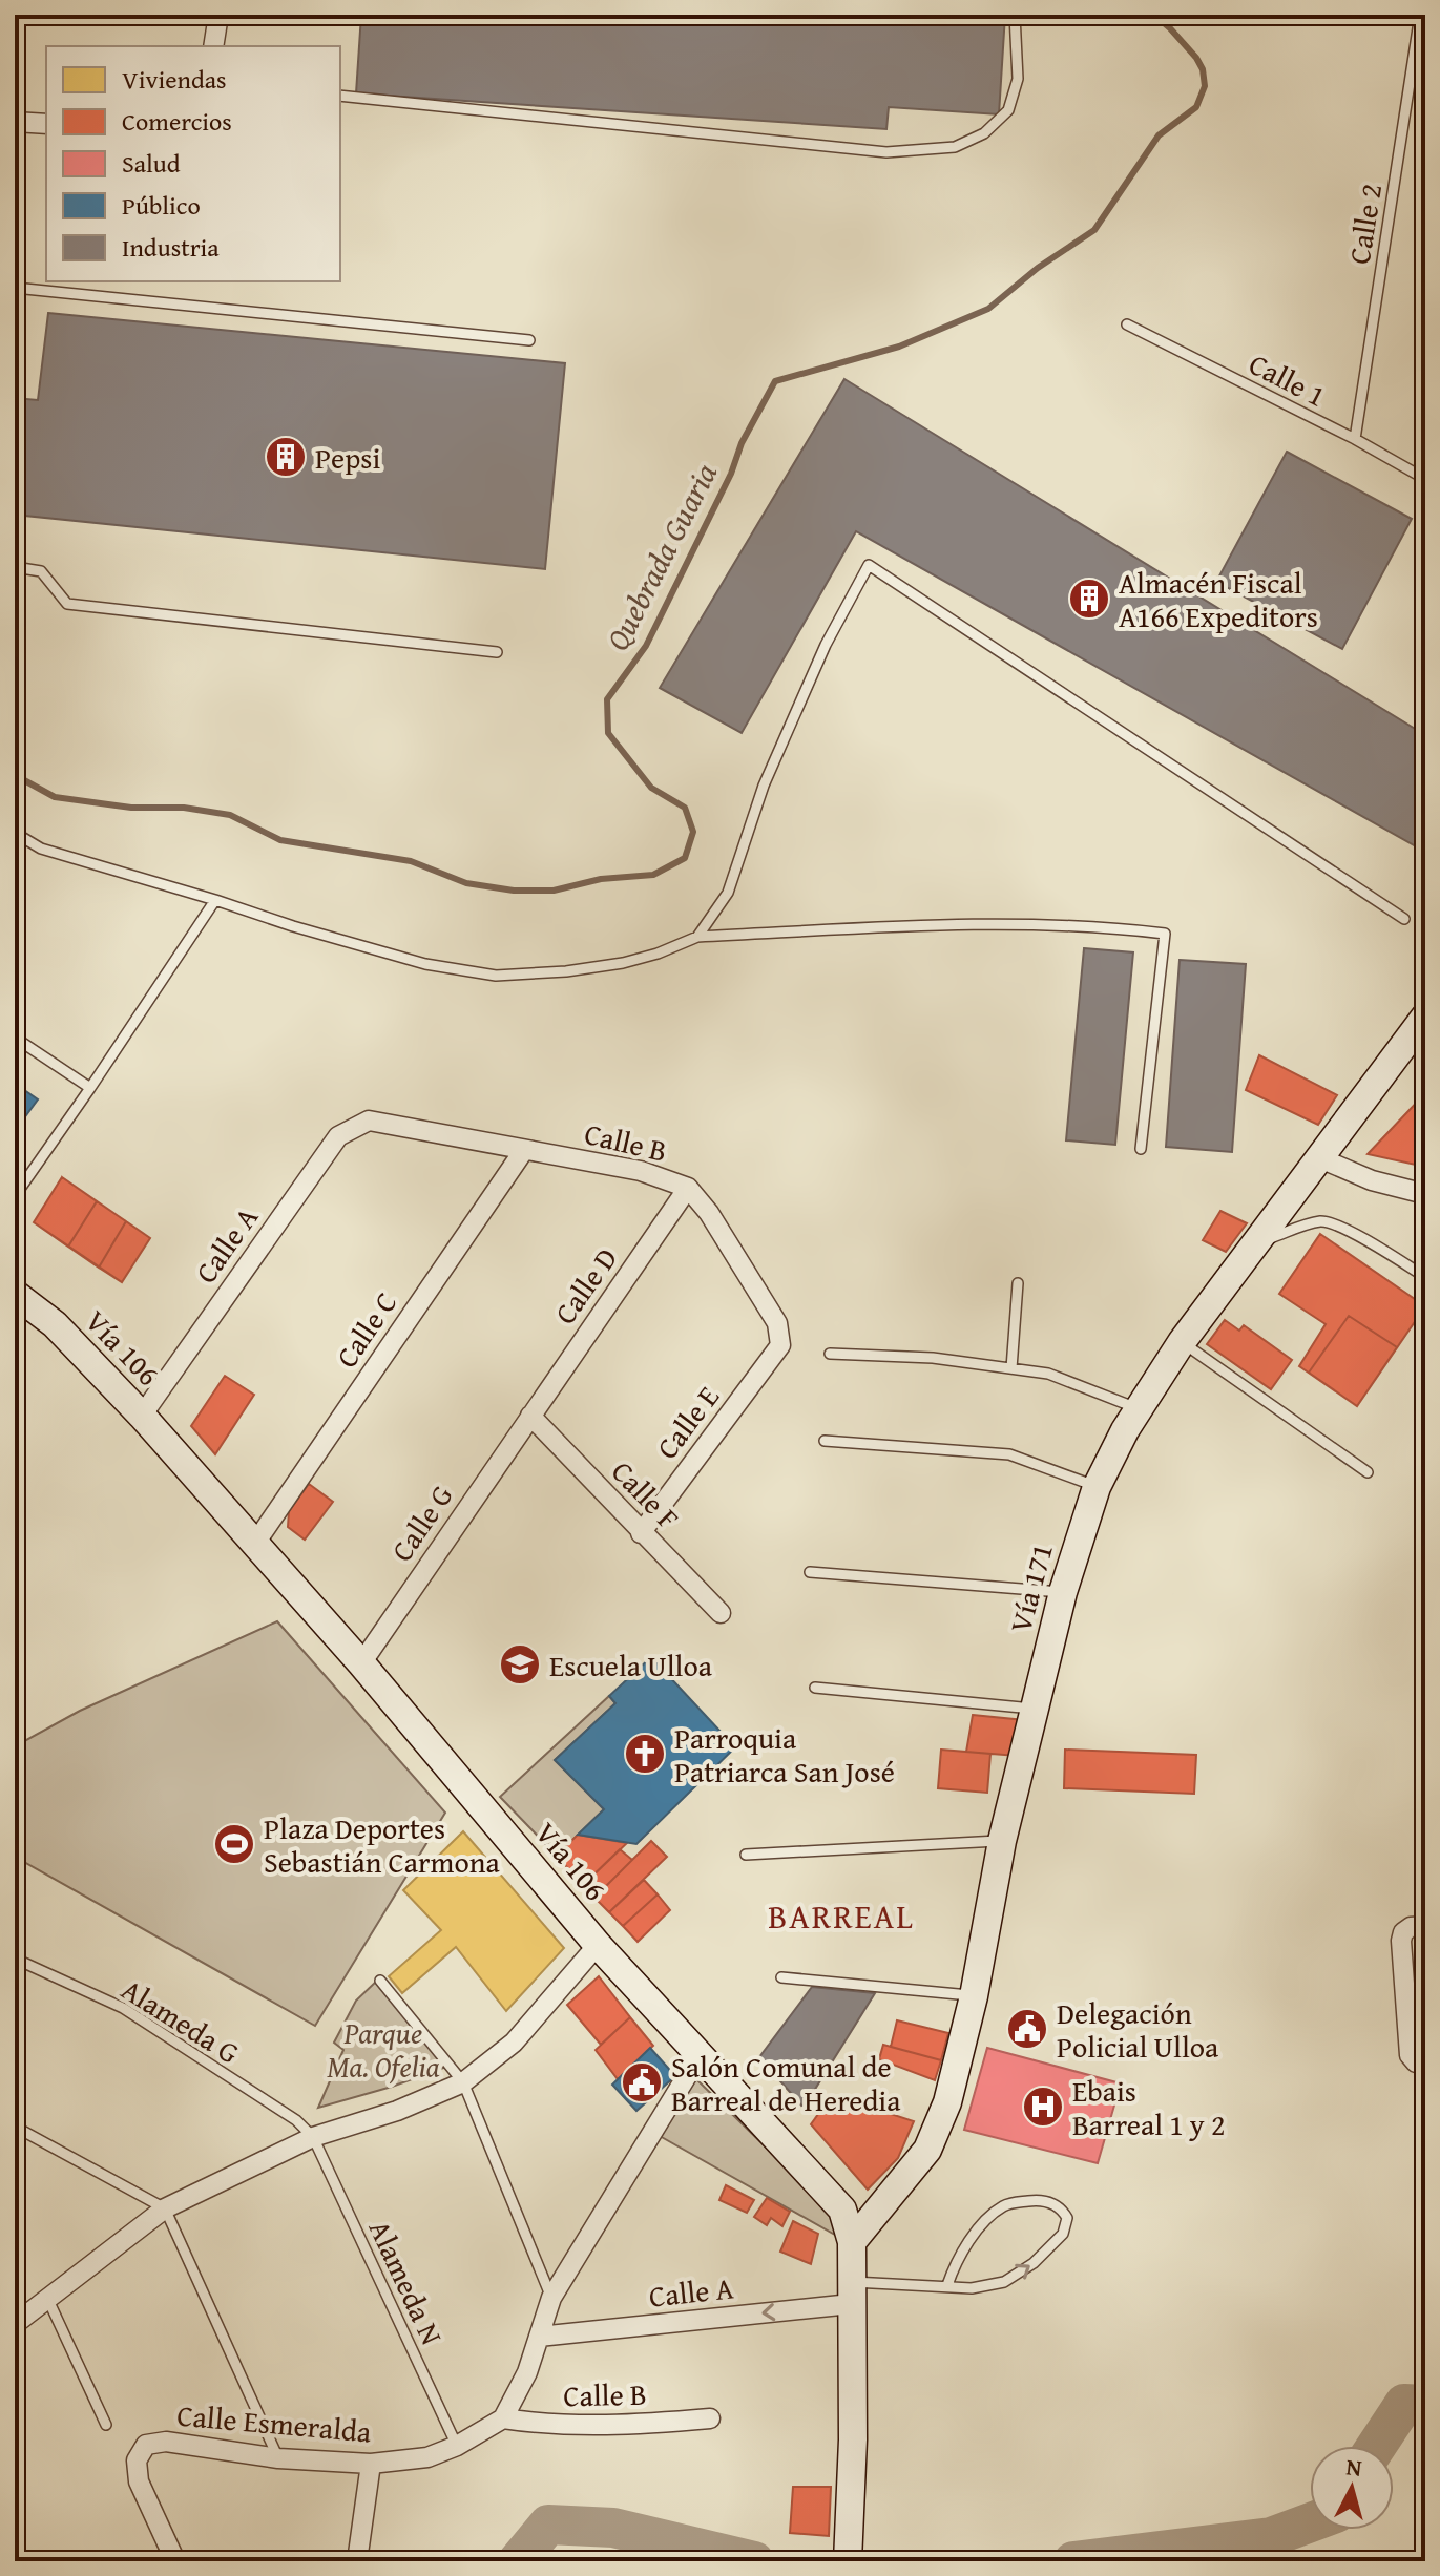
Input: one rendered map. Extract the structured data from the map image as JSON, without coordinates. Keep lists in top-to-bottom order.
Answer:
{
  "streets": {
    "main road": ["Vía 106", "Vía 171"],
    "street": [
      "Calle B",
      "Calle A",
      "Calle D",
      "Calle C",
      "Calle E",
      "Calle F",
      "Calle G",
      "Calle Esmeralda"
    ],
    "lane": [
      "Calle 2",
      "Calle 1",
      "Alameda G",
      "Alameda N"
    ]
  },
  "crossings": [
    ["Calle 2", "Calle 1"],
    ["Calle B", "Calle A"],
    ["Calle B", "Calle D"],
    ["Calle B", "Calle C"],
    ["Calle B", "Calle E"],
    ["Calle B", "Calle Esmeralda"],
    ["Calle A", "Vía 106"],
    ["Calle D", "Calle F"],
    ["Calle D", "Calle G"],
    ["Calle C", "Vía 106"],
    ["Vía 106", "Calle G"],
    ["Vía 106", "Vía 171"],
    ["Calle E", "Calle F"],
    ["Calle F", "Calle G"],
    ["Alameda G", "Alameda N"],
    ["Alameda N", "Calle Esmeralda"]
  ],
  "one_way": ["Calle A"],
  "districts": ["BARREAL"],
  "water": ["Quebrada Guaria"],
  "parks": ["Parque Ma. Ofelia"],
  "places": {
    "building": ["Pepsi", "Almacén Fiscal A166 Expeditors"],
    "school or university": ["Escuela Ulloa"],
    "church": ["Parroquia Patriarca San José"],
    "sports": ["Plaza Deportes Sebastián Carmona"],
    "public building": ["Delegación Policial Ulloa", "Salón Comunal de Barreal de Heredia"],
    "hospital": ["Ebais Barreal 1 y 2"]
  },
  "legend": [
    "Viviendas",
    "Comercios",
    "Salud",
    "Público",
    "Industria"
  ],
  "north": "top"
}
